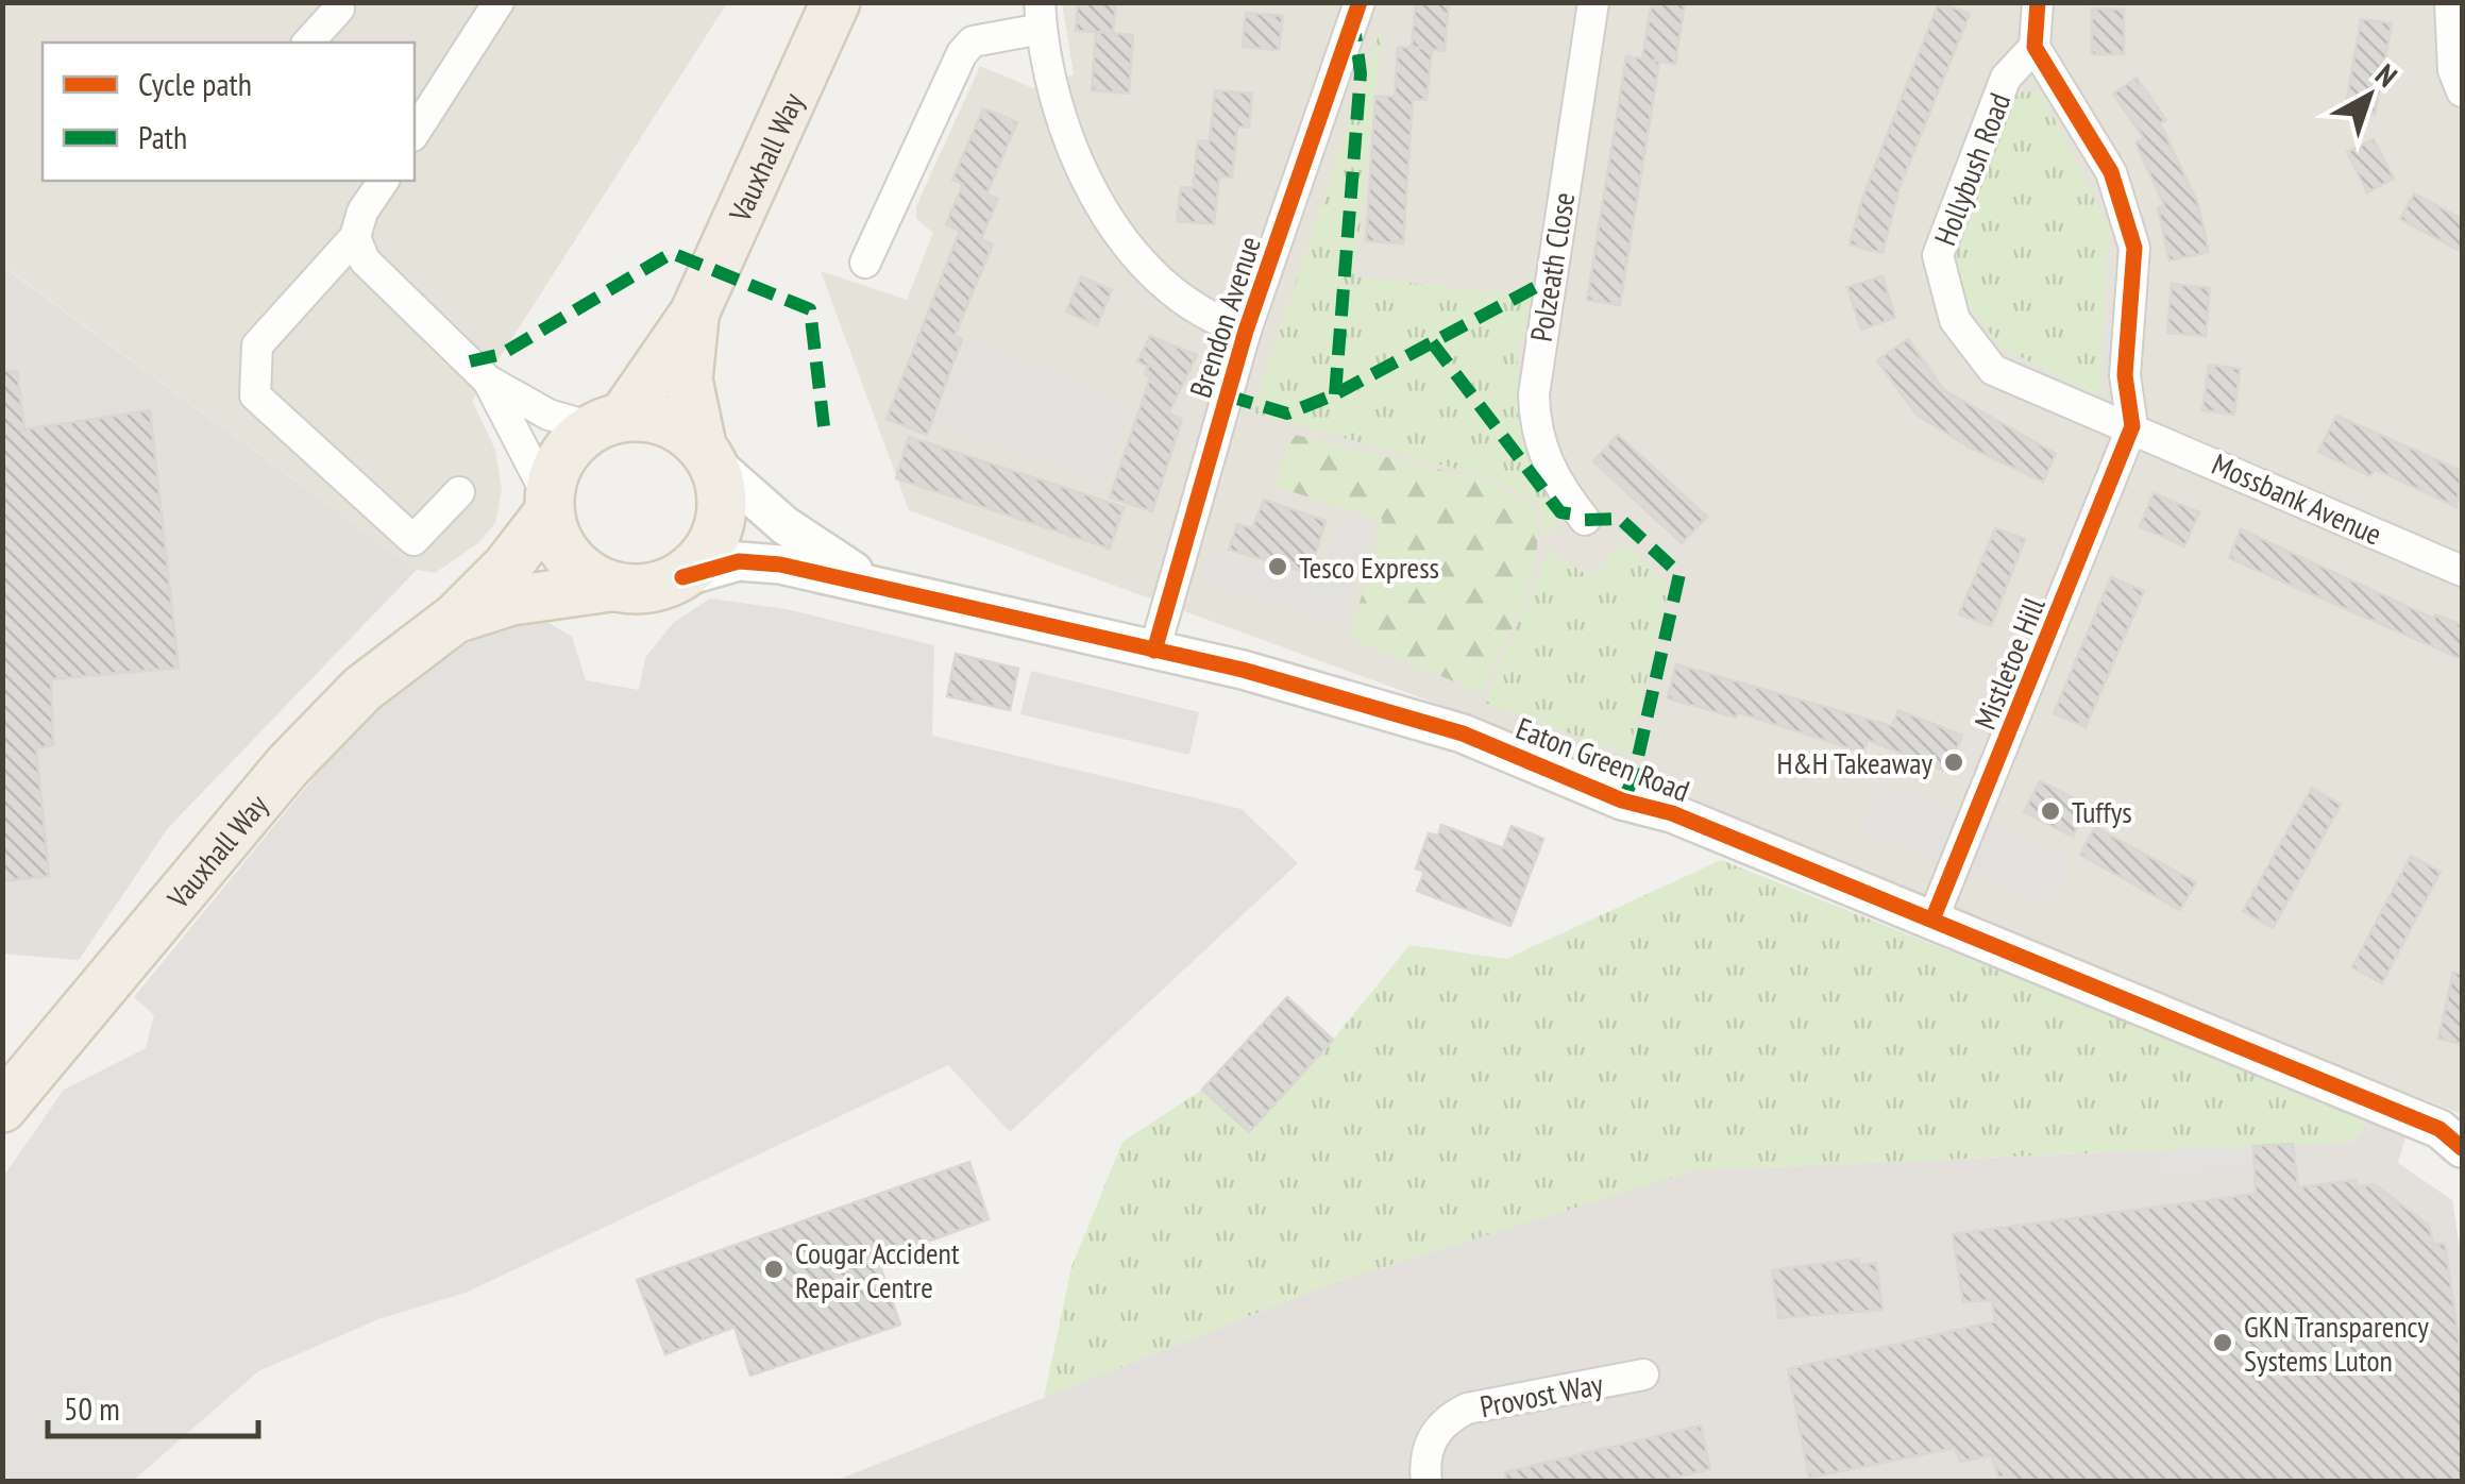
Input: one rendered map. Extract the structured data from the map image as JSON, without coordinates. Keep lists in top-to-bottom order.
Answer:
{
  "streets": {
    "main road": ["Vauxhall Way"],
    "street": [
      "Hollybush Road",
      "Polzeath Close",
      "Brendon Avenue",
      "Mossbank Avenue",
      "Mistletoe Hill",
      "Eaton Green Road",
      "Provost Way"
    ]
  },
  "crossings": [
    ["Vauxhall Way", "Eaton Green Road"],
    ["Hollybush Road", "Mossbank Avenue"],
    ["Hollybush Road", "Mistletoe Hill"],
    ["Brendon Avenue", "Eaton Green Road"],
    ["Mossbank Avenue", "Mistletoe Hill"],
    ["Mistletoe Hill", "Eaton Green Road"]
  ],
  "places": [
    "Tesco Express",
    "H&H Takeaway",
    "Tuffys",
    "Cougar Accident Repair Centre",
    "GKN Transparency Systems Luton"
  ],
  "legend": ["Cycle path", "Path"],
  "scale_bar": "50 m",
  "north": "top right"
}
